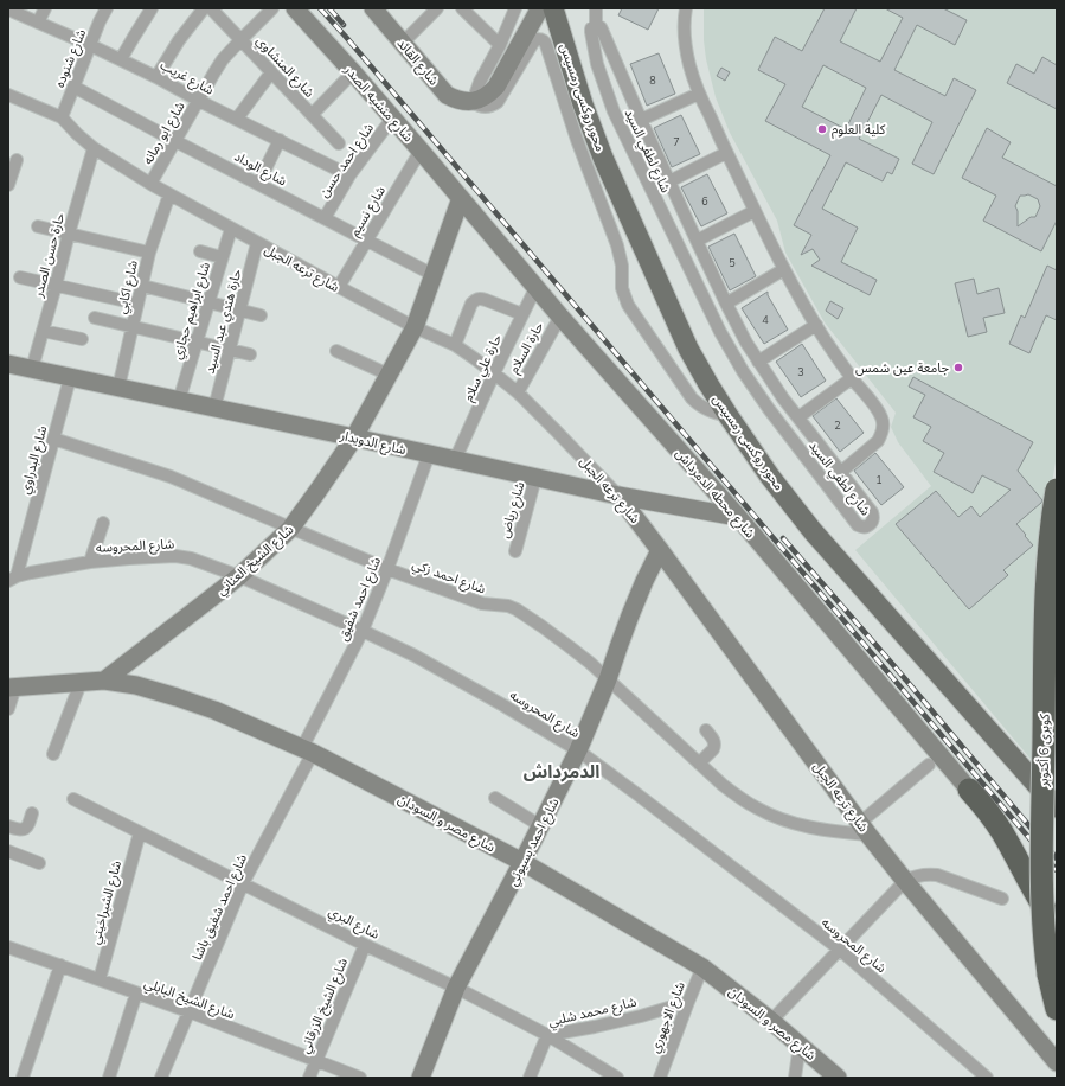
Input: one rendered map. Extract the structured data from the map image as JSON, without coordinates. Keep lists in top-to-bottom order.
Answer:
{
  "streets": {
    "highway": ["كوبرى 6 أكتوبر"],
    "main road": [
      "شارع القائد",
      "محور روكسى رمسيس",
      "شارع منشيه الصدر",
      "شارع ترعه الجبل",
      "شارع الدويدار",
      "شارع محطه الدمرداش",
      "شارع الشيخ العناني",
      "شارع مصر و السودان",
      "شارع احمد بسيوني"
    ],
    "street": [
      "شارع شنوده",
      "شارع المنشاوي",
      "شارع غريب",
      "شارع ابو رمانه",
      "شارع لطفي السيد",
      "شارع احمد حسن",
      "شارع الوداد",
      "شارع نسيم",
      "حارة حسن الصدر",
      "شارع اكابي",
      "شارع ابراهيم حجازي",
      "حارة هندي عبد السيد",
      "حارة السلام",
      "حارة علي سلام",
      "شارع البدراوي",
      "شارع رياض",
      "شارع المحروسه",
      "شارع احمد زكي",
      "شارع احمد شفيق",
      "شارع الشبراخيتي",
      "شارع احمد شفيق باشا",
      "شارع البري",
      "شارع الشيخ البابلي",
      "شارع الشيخ الزرقاني",
      "شارع محمد شلبي",
      "شارع الاجهوري"
    ]
  },
  "crossings": [
    ["شارع شنوده", "شارع غريب"],
    ["شارع شنوده", "شارع الوداد"],
    ["شارع شنوده", "شارع ترعه الجبل"],
    ["شارع المنشاوي", "شارع ابو رمانه"],
    ["شارع غريب", "شارع ابو رمانه"],
    ["شارع غريب", "شارع احمد حسن"],
    ["شارع منشيه الصدر", "شارع احمد حسن"],
    ["شارع منشيه الصدر", "شارع نسيم"],
    ["شارع منشيه الصدر", "شارع محطه الدمرداش"],
    ["شارع منشيه الصدر", "شارع الشيخ العناني"],
    ["شارع ابو رمانه", "شارع الوداد"],
    ["شارع ابو رمانه", "شارع ترعه الجبل"],
    ["شارع احمد حسن", "شارع الوداد"],
    ["شارع الوداد", "شارع نسيم"],
    ["شارع الوداد", "شارع الشيخ العناني"],
    ["شارع نسيم", "شارع ترعه الجبل"],
    ["حارة حسن الصدر", "شارع ترعه الجبل"],
    ["حارة حسن الصدر", "شارع الدويدار"],
    ["شارع ترعه الجبل", "شارع اكابي"],
    ["شارع ترعه الجبل", "شارع ابراهيم حجازي"],
    ["شارع ترعه الجبل", "حارة هندي عبد السيد"],
    ["شارع ترعه الجبل", "حارة السلام"],
    ["شارع ترعه الجبل", "حارة علي سلام"],
    ["شارع ترعه الجبل", "شارع الدويدار"],
    ["شارع ترعه الجبل", "شارع الشيخ العناني"],
    ["شارع ترعه الجبل", "شارع احمد زكي"],
    ["شارع ترعه الجبل", "شارع احمد بسيوني"],
    ["شارع اكابي", "شارع الدويدار"],
    ["شارع ابراهيم حجازي", "شارع الدويدار"],
    ["حارة هندي عبد السيد", "شارع الدويدار"],
    ["حارة السلام", "شارع محطه الدمرداش"],
    ["حارة علي سلام", "شارع الدويدار"],
    ["حارة علي سلام", "شارع محطه الدمرداش"],
    ["شارع الدويدار", "شارع البدراوي"],
    ["شارع الدويدار", "شارع محطه الدمرداش"],
    ["شارع الدويدار", "شارع رياض"],
    ["شارع الدويدار", "شارع الشيخ العناني"],
    ["شارع الدويدار", "شارع احمد شفيق"],
    ["شارع البدراوي", "شارع المحروسه"],
    ["شارع البدراوي", "شارع احمد زكي"],
    ["شارع محطه الدمرداش", "شارع الشيخ العناني"],
    ["شارع المحروسه", "شارع الشيخ العناني"],
    ["شارع المحروسه", "شارع احمد شفيق"],
    ["شارع المحروسه", "شارع احمد بسيوني"],
    ["شارع الشيخ العناني", "شارع احمد زكي"],
    ["شارع الشيخ العناني", "شارع مصر و السودان"],
    ["شارع احمد زكي", "شارع احمد شفيق"],
    ["شارع احمد زكي", "شارع احمد بسيوني"],
    ["شارع احمد شفيق", "شارع مصر و السودان"],
    ["شارع احمد شفيق", "شارع احمد شفيق باشا"],
    ["شارع مصر و السودان", "شارع احمد بسيوني"],
    ["شارع مصر و السودان", "شارع احمد شفيق باشا"],
    ["شارع مصر و السودان", "شارع الاجهوري"],
    ["شارع احمد بسيوني", "شارع البري"],
    ["شارع الشبراخيتي", "شارع البري"],
    ["شارع الشبراخيتي", "شارع الشيخ البابلي"],
    ["شارع احمد شفيق باشا", "شارع البري"],
    ["شارع احمد شفيق باشا", "شارع الشيخ البابلي"],
    ["شارع البري", "شارع الشيخ الزرقاني"],
    ["شارع البري", "شارع محمد شلبي"],
    ["شارع الشيخ البابلي", "شارع الشيخ الزرقاني"],
    ["شارع محمد شلبي", "شارع الاجهوري"]
  ],
  "districts": ["الدمرداش"],
  "places": ["كلية العلوم", "جامعة عين شمس"],
  "house_numbers": [
    "8",
    "7",
    "6",
    "5",
    "4",
    "3",
    "2",
    "1"
  ]
}
